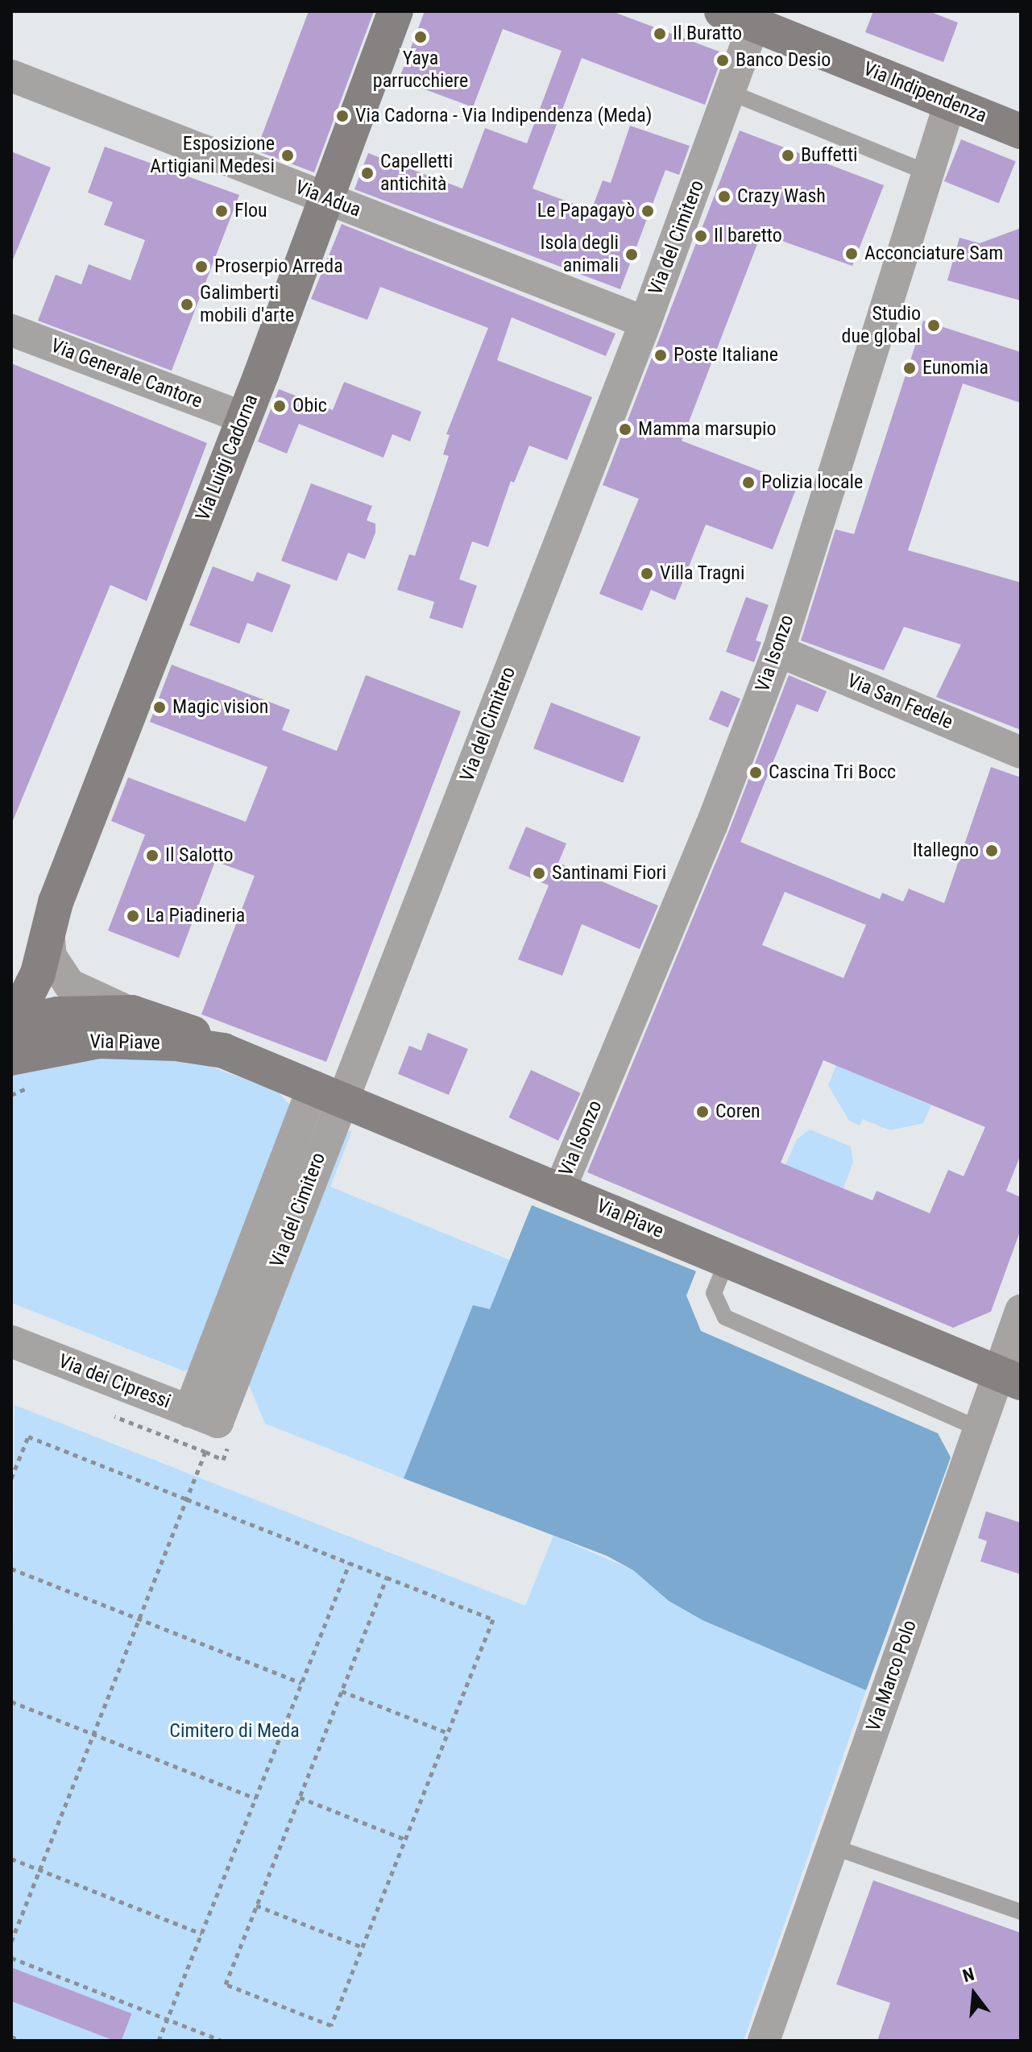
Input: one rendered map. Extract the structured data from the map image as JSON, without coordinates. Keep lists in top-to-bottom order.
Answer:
{
  "streets": {
    "street": [
      "Via Indipendenza",
      "Via Adua",
      "Via del Cimitero",
      "Via Generale Cantore",
      "Via Luigi Cadorna",
      "Via Isonzo",
      "Via San Fedele",
      "Via Piave",
      "Via dei Cipressi",
      "Via Marco Polo"
    ]
  },
  "crossings": [
    ["Via Indipendenza", "Via del Cimitero"],
    ["Via Indipendenza", "Via Isonzo"],
    ["Via Adua", "Via del Cimitero"],
    ["Via Adua", "Via Luigi Cadorna"],
    ["Via del Cimitero", "Via Piave"],
    ["Via del Cimitero", "Via dei Cipressi"],
    ["Via Generale Cantore", "Via Luigi Cadorna"],
    ["Via Luigi Cadorna", "Via Piave"],
    ["Via Isonzo", "Via San Fedele"],
    ["Via Isonzo", "Via Piave"],
    ["Via Piave", "Via Marco Polo"]
  ],
  "parks": ["Cimitero di Meda"],
  "places": [
    "Il Buratto",
    "Yaya parrucchiere",
    "Banco Desio",
    "Via Cadorna - Via Indipendenza (Meda)",
    "Esposizione Artigiani Medesi",
    "Buffetti",
    "Capelletti antichità",
    "Crazy Wash",
    "Flou",
    "Le Papagayò",
    "Il baretto",
    "Acconciature Sam",
    "Isola degli animali",
    "Proserpio Arreda",
    "Galimberti mobili d'arte",
    "Studio due global",
    "Poste Italiane",
    "Eunomia",
    "Obic",
    "Mamma marsupio",
    "Polizia locale",
    "Villa Tragni",
    "Magic vision",
    "Cascina Tri Bocc",
    "Itallegno",
    "Il Salotto",
    "Santinami Fiori",
    "La Piadineria",
    "Coren"
  ],
  "north": "top"
}
